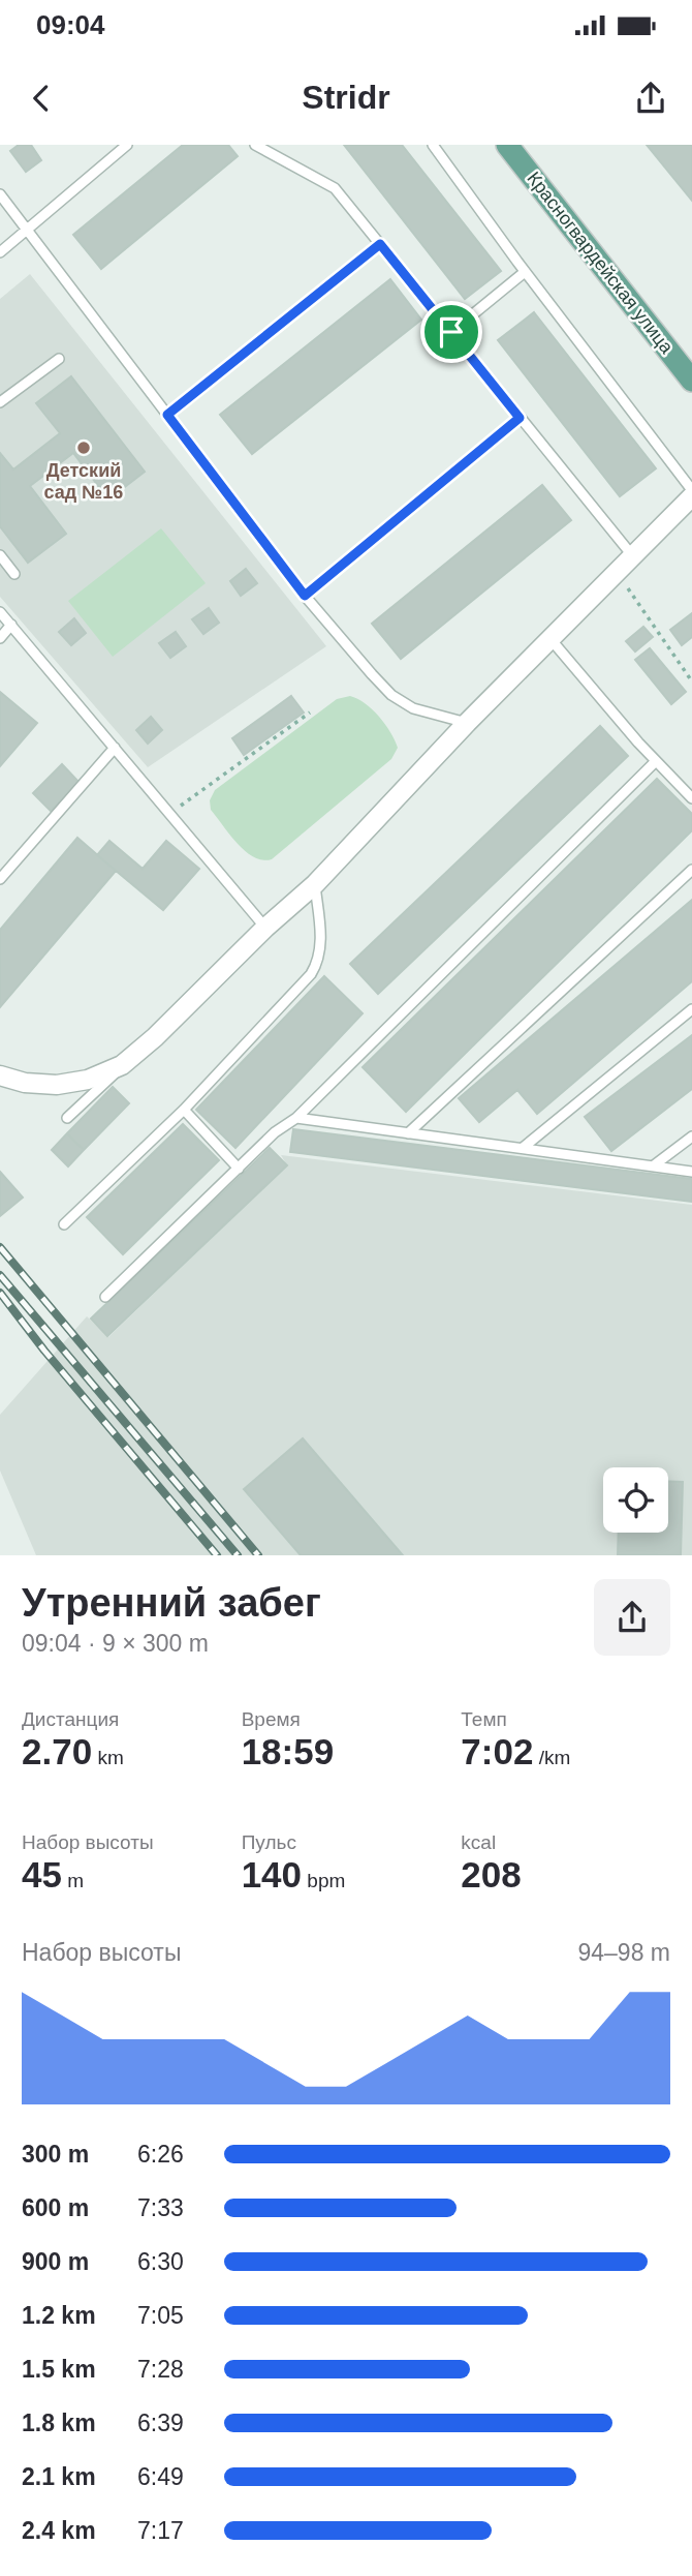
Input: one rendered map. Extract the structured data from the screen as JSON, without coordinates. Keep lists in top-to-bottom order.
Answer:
{
  "streets": {
    "main road": ["Красногвардейская улица"]
  },
  "places": ["Детский сад №16"],
  "page": {
    "status": "09:04",
    "header": "Stridr",
    "heading": ["Утренний забег", "09:04 · 9 × 300 m"],
    "stats": [
      ["Дистанция", "2.70 km"],
      ["Время", "18:59"],
      ["Темп", "7:02 /km"],
      ["Набор высоты", "45 m"],
      ["Пульс", "140 bpm"],
      ["kcal", "208"]
    ],
    "chart": ["Набор высоты", "94–98 m"],
    "list": [
      {
        "name": "300 m",
        "note": "6:26"
      },
      {
        "name": "600 m",
        "note": "7:33"
      },
      {
        "name": "900 m",
        "note": "6:30"
      },
      {
        "name": "1.2 km",
        "note": "7:05"
      },
      {
        "name": "1.5 km",
        "note": "7:28"
      },
      {
        "name": "1.8 km",
        "note": "6:39"
      },
      {
        "name": "2.1 km",
        "note": "6:49"
      },
      {
        "name": "2.4 km",
        "note": "7:17"
      }
    ]
  }
}
